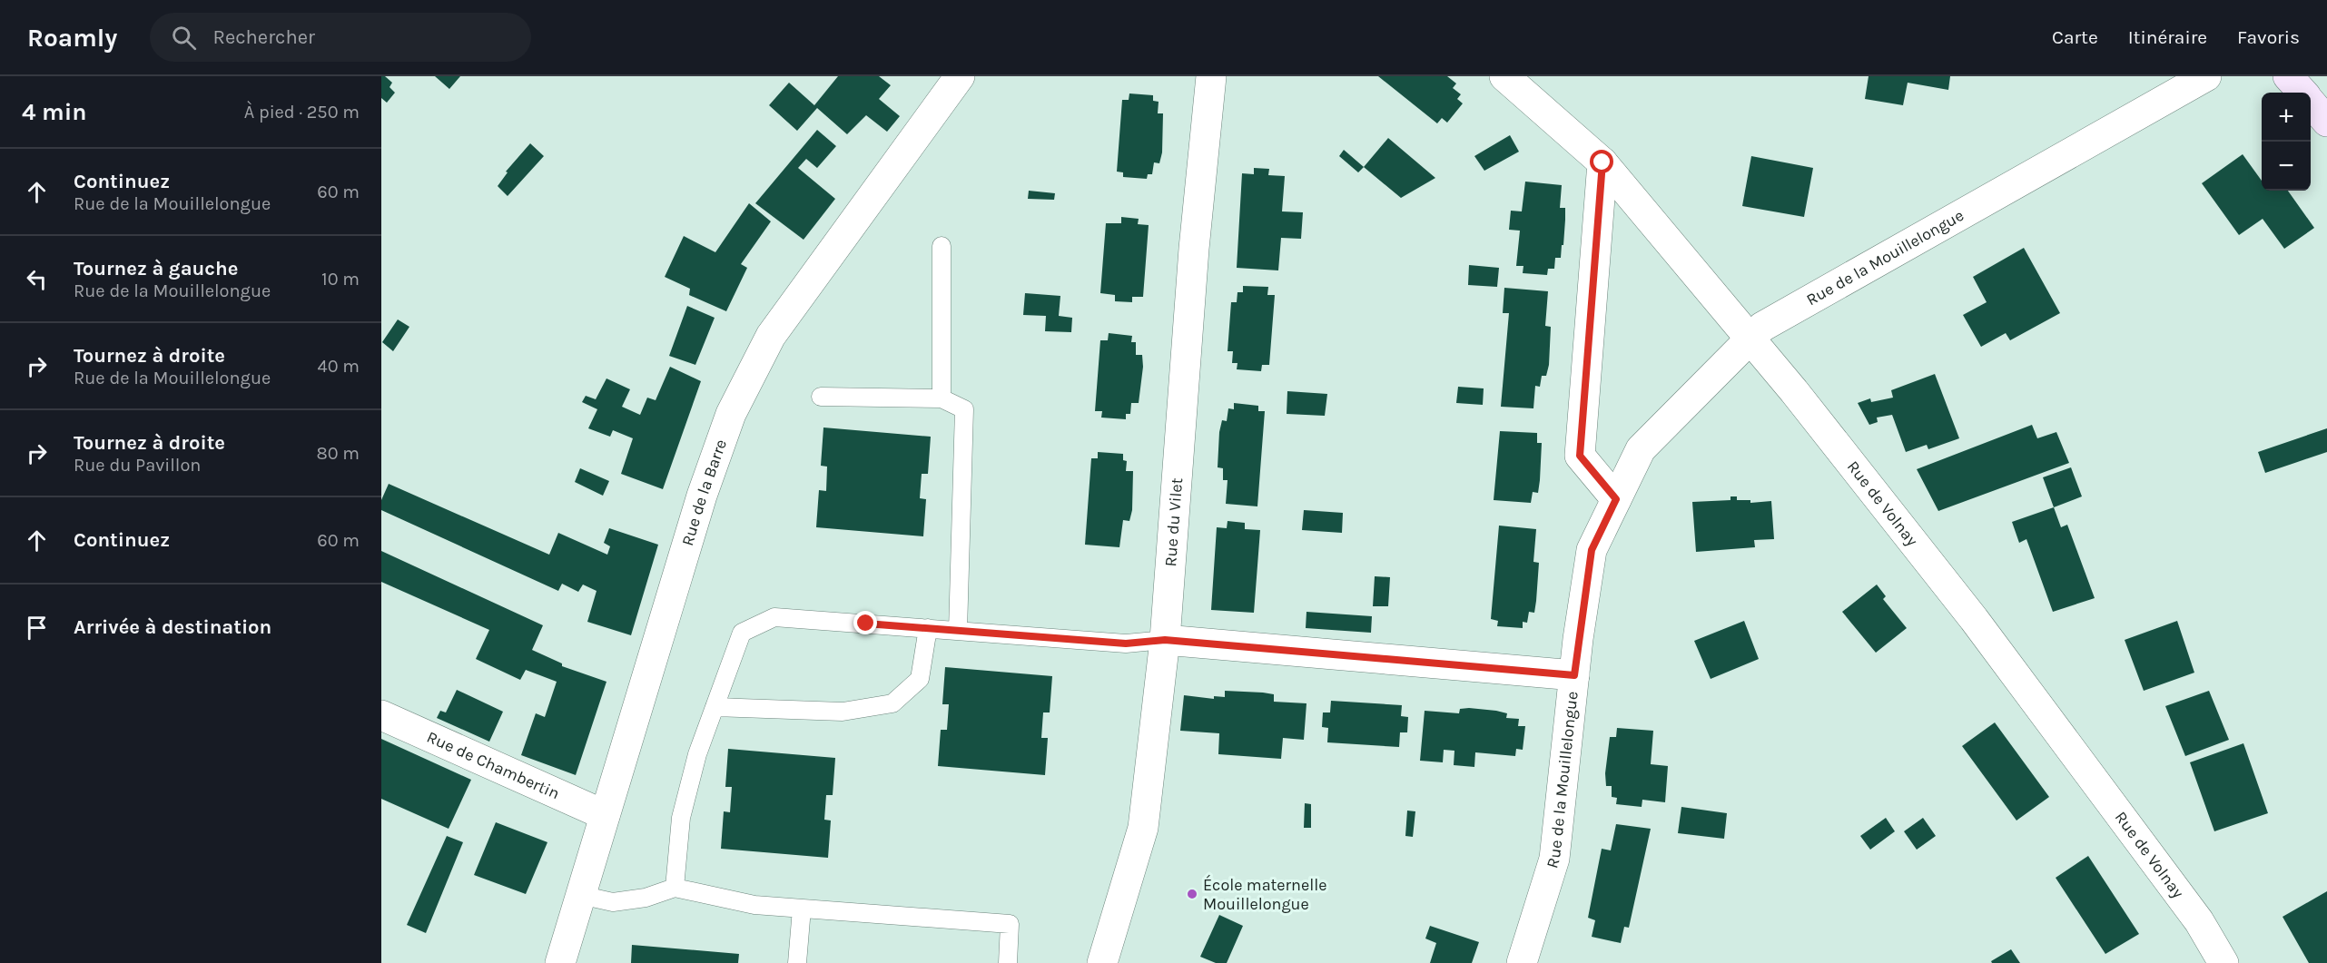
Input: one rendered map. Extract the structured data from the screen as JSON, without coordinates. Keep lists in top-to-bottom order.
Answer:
{
  "streets": {
    "street": [
      "Rue de la Mouillelongue",
      "Rue de la Barre",
      "Rue de Volnay",
      "Rue du Vilet",
      "Rue de Chambertin"
    ]
  },
  "crossings": [
    ["Rue de la Mouillelongue", "Rue de Volnay"],
    ["Rue de la Barre", "Rue de Chambertin"]
  ],
  "places": ["École maternelle Mouillelongue"],
  "page": {
    "header": "Roamly",
    "search": "Rechercher",
    "nav": ["Carte", "Itinéraire", "Favoris"],
    "heading": ["4 min", "À pied · 250 m"],
    "map_buttons": ["+", "−"],
    "list": [
      ["Continuez", "Rue de la Mouillelongue", "60 m"],
      ["Tournez à gauche", "Rue de la Mouillelongue", "10 m"],
      ["Tournez à droite", "Rue de la Mouillelongue", "40 m"],
      ["Tournez à droite", "Rue du Pavillon", "80 m"],
      ["Continuez", "60 m"],
      "Arrivée à destination"
    ]
  }
}
